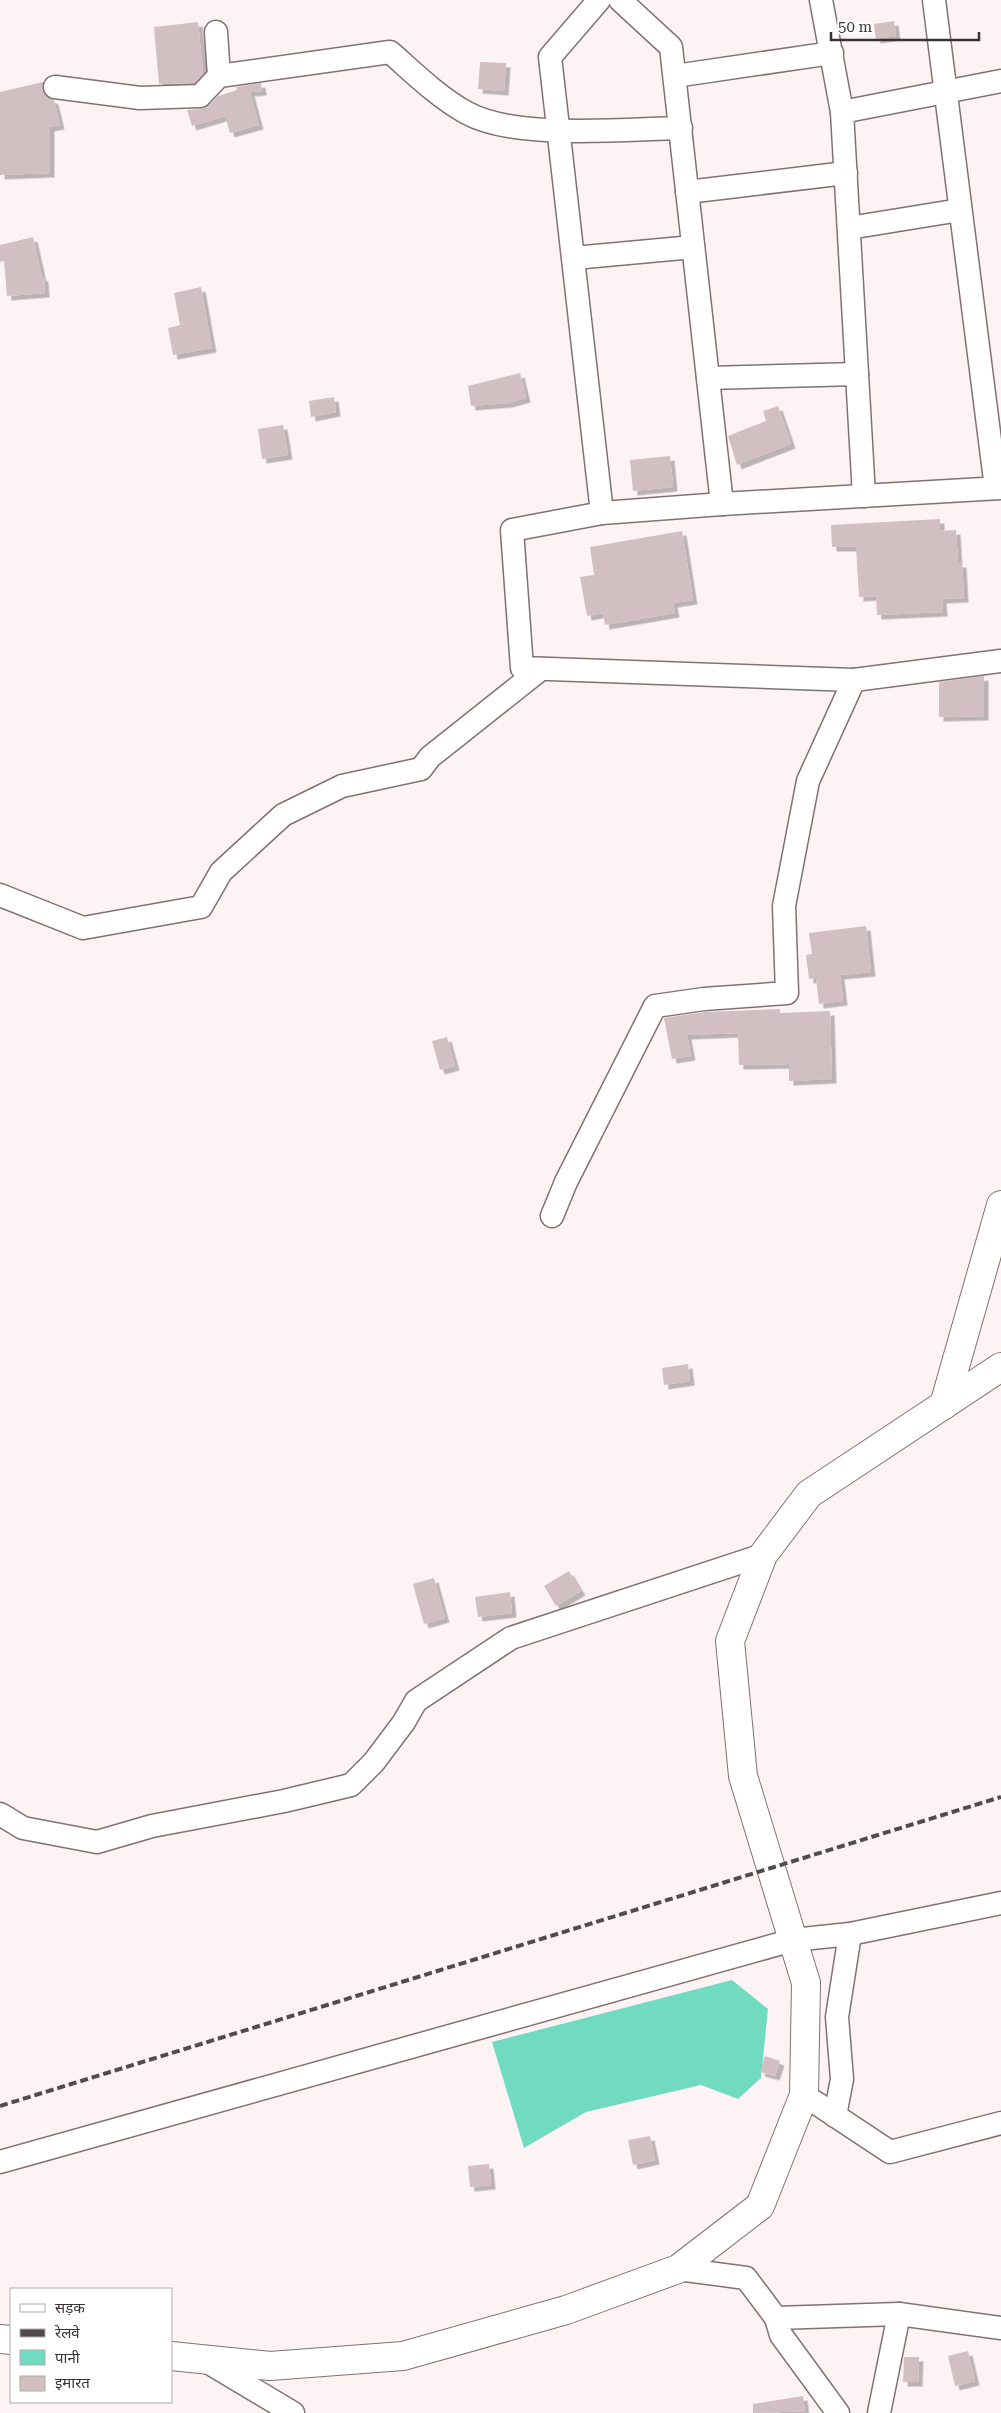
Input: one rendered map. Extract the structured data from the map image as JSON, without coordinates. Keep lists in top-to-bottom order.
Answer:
{
  "legend": [
    "सड़क",
    "रेलवे",
    "पानी",
    "इमारत"
  ],
  "scale_bar": "50 m"
}
